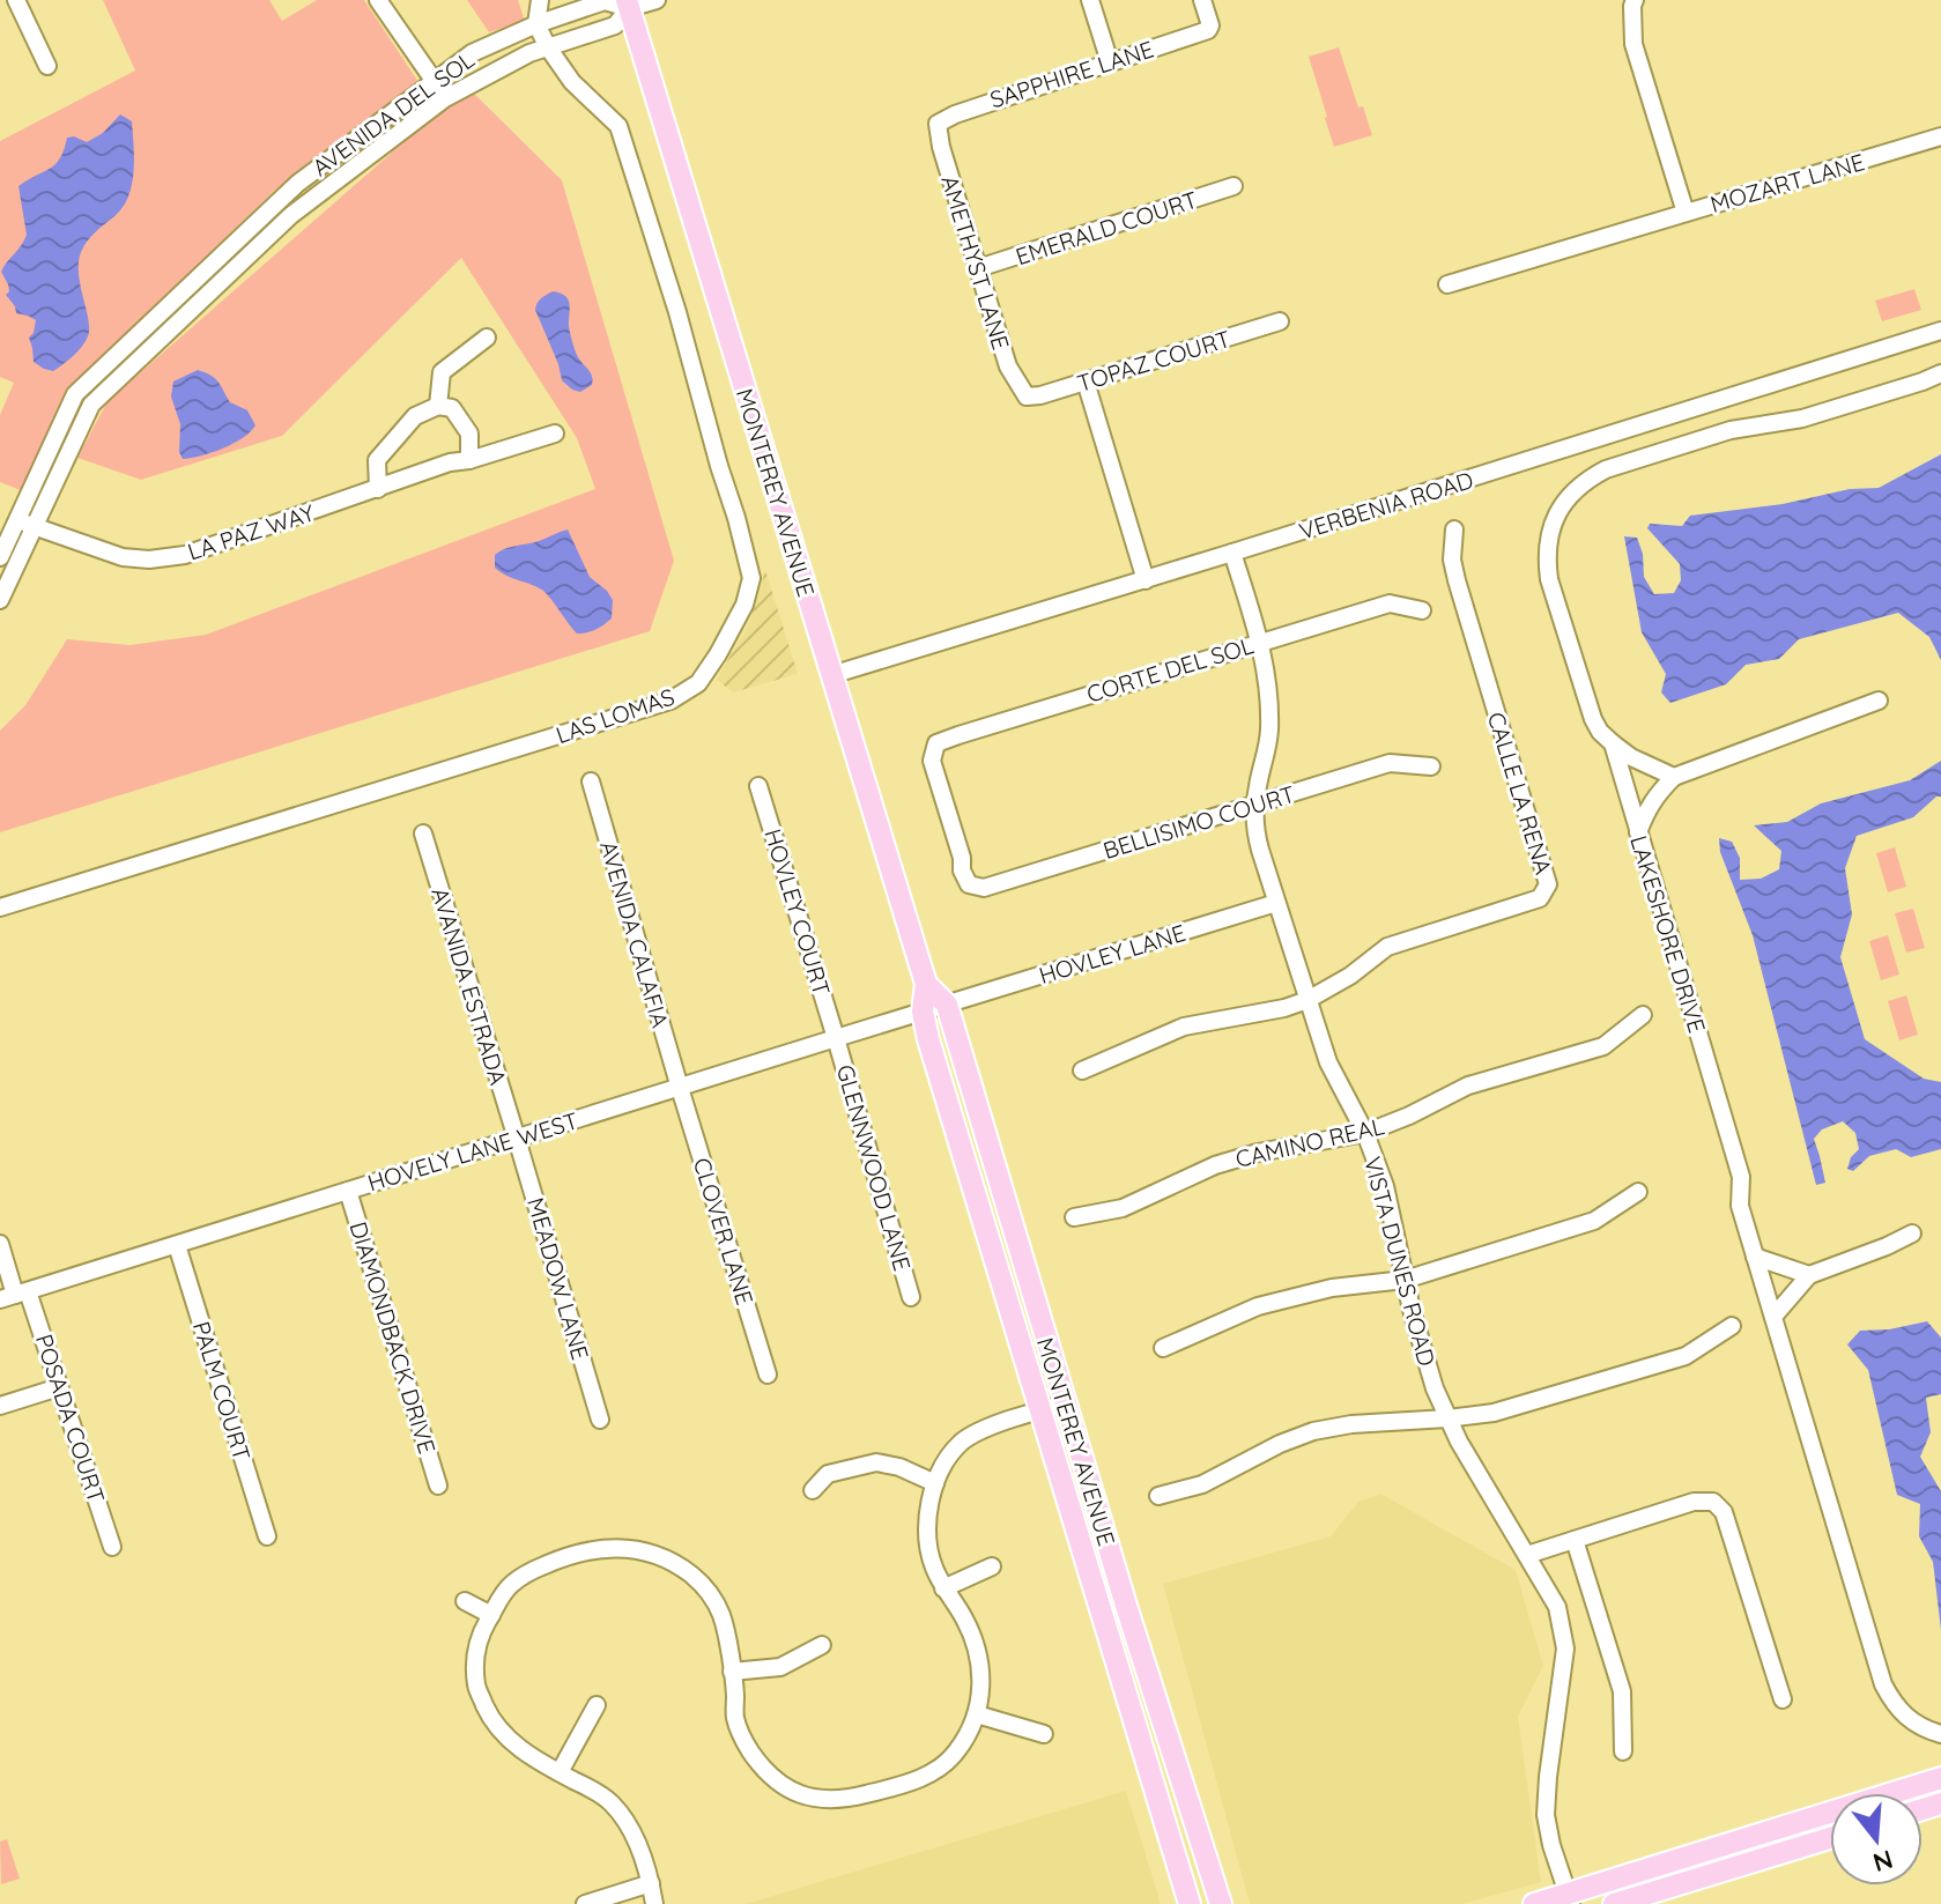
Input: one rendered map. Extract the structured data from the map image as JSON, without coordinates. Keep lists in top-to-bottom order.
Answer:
{
  "streets": {
    "main road": ["MONTEREY AVENUE"],
    "street": [
      "SAPPHIRE LANE",
      "AVENIDA DEL SOL",
      "MOZART LANE",
      "EMERALD COURT",
      "AMETHYST LANE",
      "TOPAZ COURT",
      "VERBENIA ROAD",
      "LA PAZ WAY",
      "CORTE DEL SOL",
      "LAS LOMAS",
      "CALLE LA RENA",
      "BELLISIMO COURT",
      "HOVLEY COURT",
      "AVENIDA CALAFIA",
      "LAKESHORE DRIVE",
      "HOVLEY LANE",
      "AVANIDA ESTRADA",
      "CAMINO REAL",
      "HOVELY LANE WEST",
      "GLENNWOOD LANE",
      "CLOVER LANE",
      "VISTA DUNES ROAD",
      "MEADOW LANE",
      "DIAMONDBACK DRIVE",
      "PALM COURT",
      "POSADA COURT"
    ]
  },
  "crossings": [
    ["SAPPHIRE LANE", "AMETHYST LANE"],
    ["AVENIDA DEL SOL", "MONTEREY AVENUE"],
    ["AVENIDA DEL SOL", "LA PAZ WAY"],
    ["AVENIDA DEL SOL", "LAS LOMAS"],
    ["EMERALD COURT", "AMETHYST LANE"],
    ["AMETHYST LANE", "TOPAZ COURT"],
    ["MONTEREY AVENUE", "VERBENIA ROAD"],
    ["MONTEREY AVENUE", "HOVLEY LANE"],
    ["MONTEREY AVENUE", "HOVELY LANE WEST"],
    ["VERBENIA ROAD", "VISTA DUNES ROAD"],
    ["CORTE DEL SOL", "BELLISIMO COURT"],
    ["CORTE DEL SOL", "VISTA DUNES ROAD"],
    ["CALLE LA RENA", "VISTA DUNES ROAD"],
    ["BELLISIMO COURT", "VISTA DUNES ROAD"],
    ["HOVLEY COURT", "HOVELY LANE WEST"],
    ["HOVLEY COURT", "GLENNWOOD LANE"],
    ["AVENIDA CALAFIA", "HOVELY LANE WEST"],
    ["AVENIDA CALAFIA", "CLOVER LANE"],
    ["HOVLEY LANE", "HOVELY LANE WEST"],
    ["HOVLEY LANE", "VISTA DUNES ROAD"],
    ["AVANIDA ESTRADA", "HOVELY LANE WEST"],
    ["AVANIDA ESTRADA", "MEADOW LANE"],
    ["CAMINO REAL", "VISTA DUNES ROAD"],
    ["HOVELY LANE WEST", "GLENNWOOD LANE"],
    ["HOVELY LANE WEST", "CLOVER LANE"],
    ["HOVELY LANE WEST", "MEADOW LANE"],
    ["HOVELY LANE WEST", "DIAMONDBACK DRIVE"],
    ["HOVELY LANE WEST", "PALM COURT"],
    ["HOVELY LANE WEST", "POSADA COURT"]
  ],
  "north": "bottom"
}
